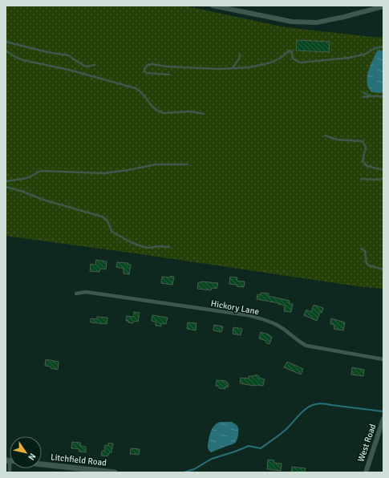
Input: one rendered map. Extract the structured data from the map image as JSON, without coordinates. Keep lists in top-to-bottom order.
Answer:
{
  "streets": {
    "main road": ["Litchfield Road"],
    "street": ["Hickory Lane", "West Road"]
  },
  "north": "bottom right"
}
